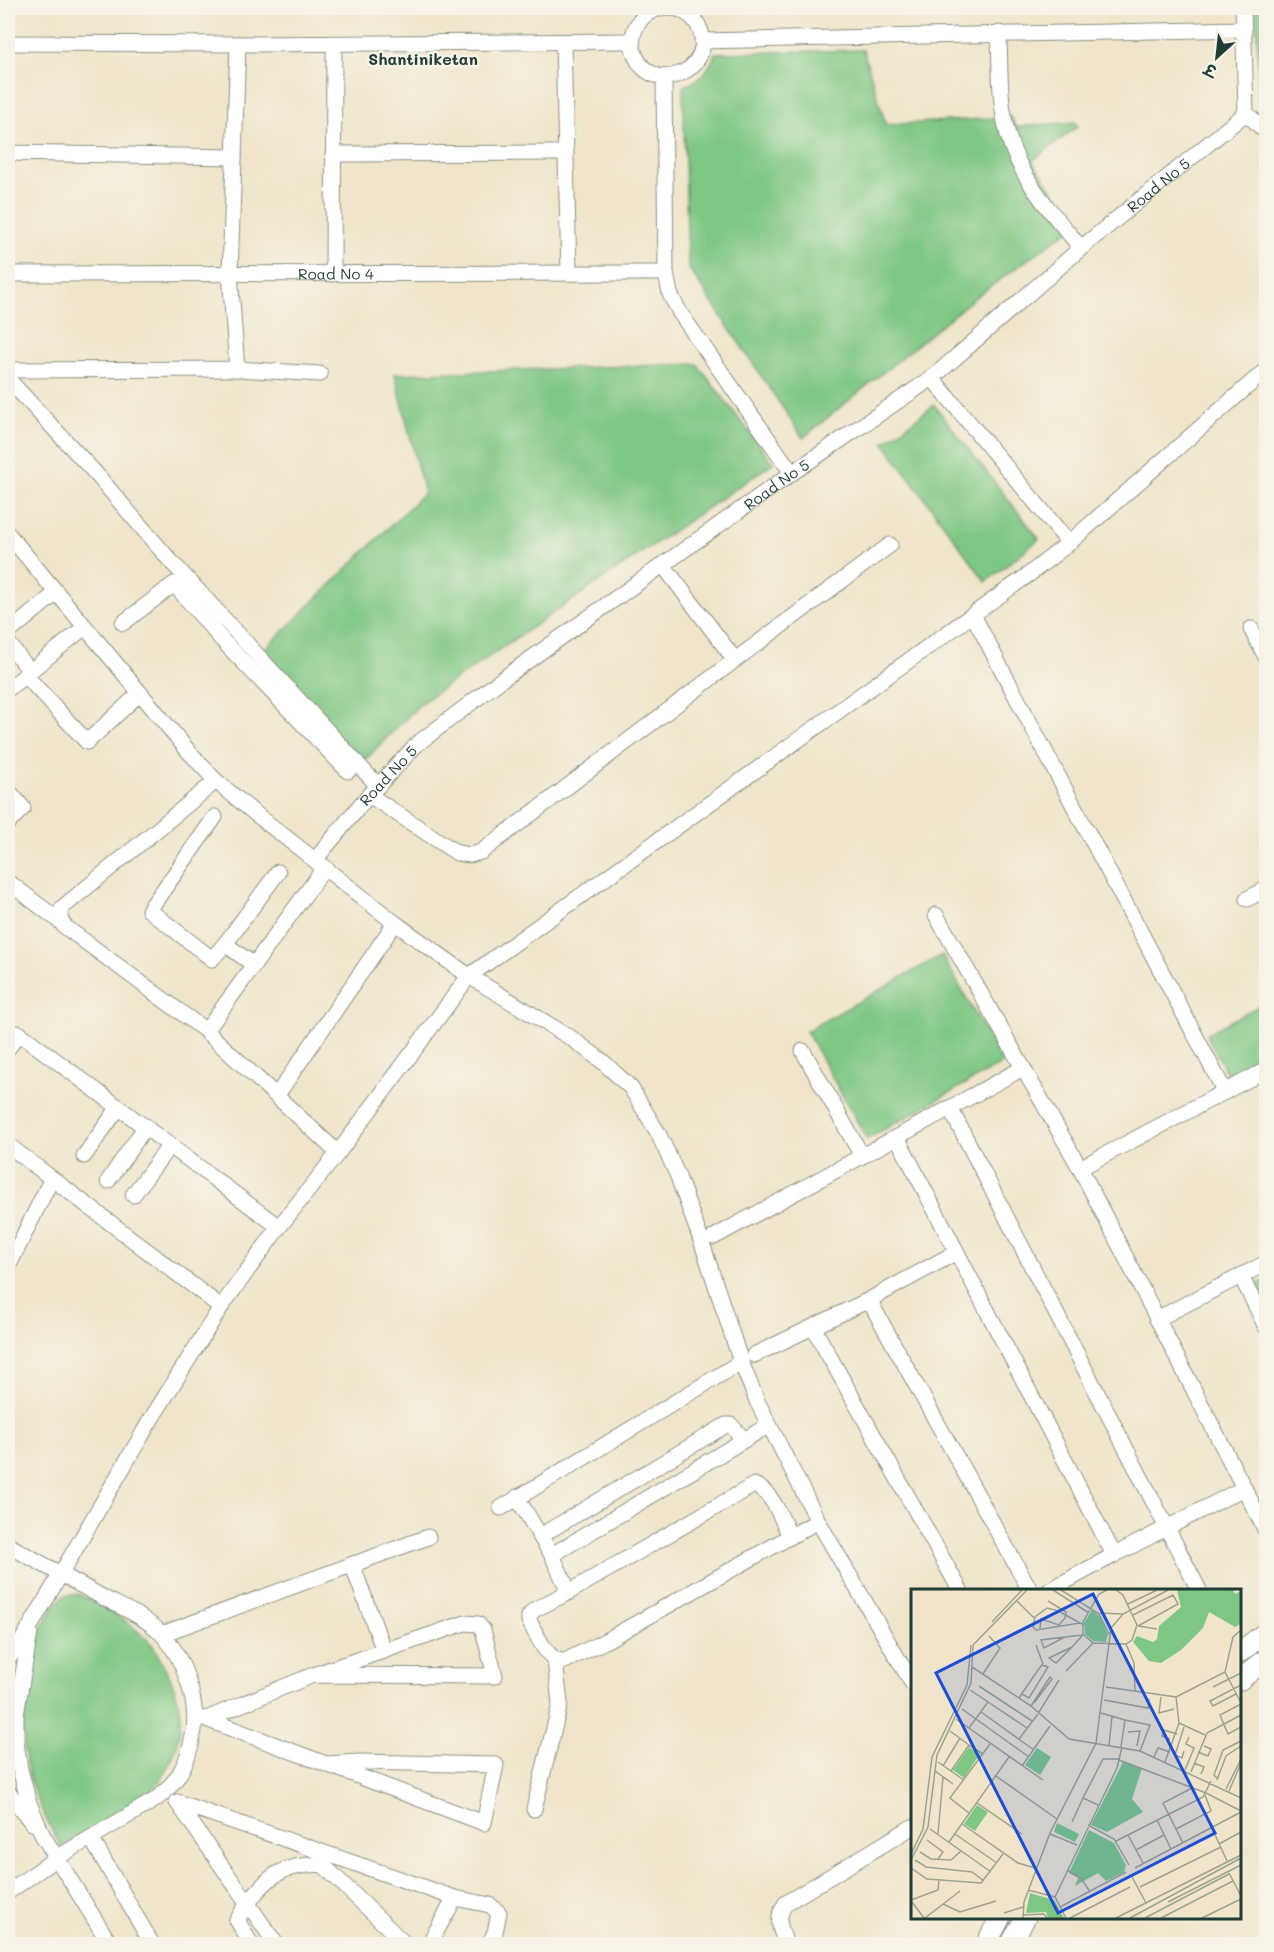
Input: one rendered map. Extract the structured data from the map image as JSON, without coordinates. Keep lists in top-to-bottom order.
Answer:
{
  "streets": {
    "street": ["Road No 5", "Road No 4"]
  },
  "districts": ["Shantiniketan"],
  "north": "bottom left"
}
